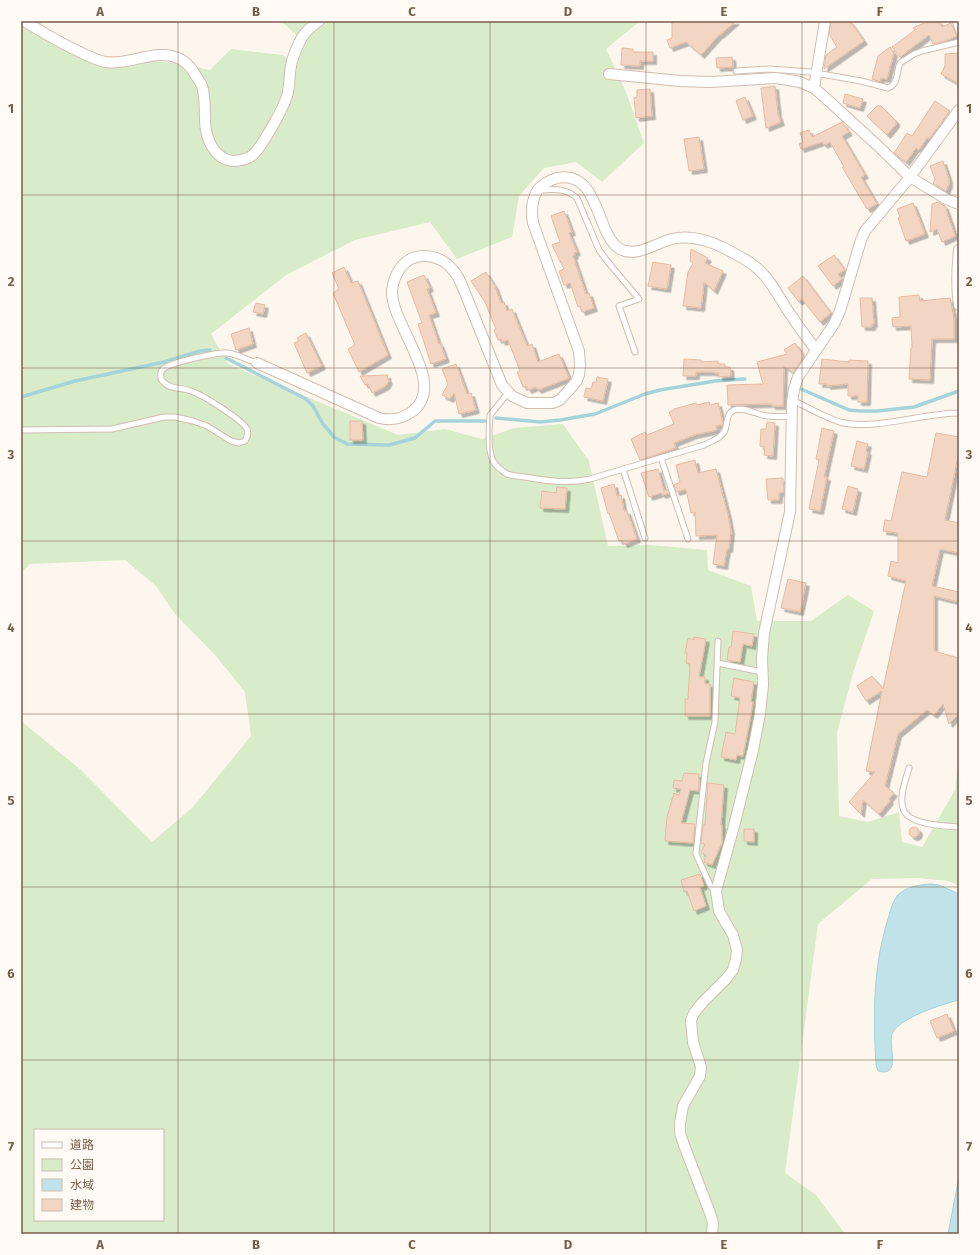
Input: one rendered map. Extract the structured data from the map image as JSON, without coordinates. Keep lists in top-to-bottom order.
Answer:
{
  "legend": [
    "道路",
    "公園",
    "水域",
    "建物"
  ],
  "grid": {
    "columns": [
      "A",
      "B",
      "C",
      "D",
      "E",
      "F"
    ],
    "rows": [
      "1",
      "2",
      "3",
      "4",
      "5",
      "6",
      "7"
    ]
  }
}
